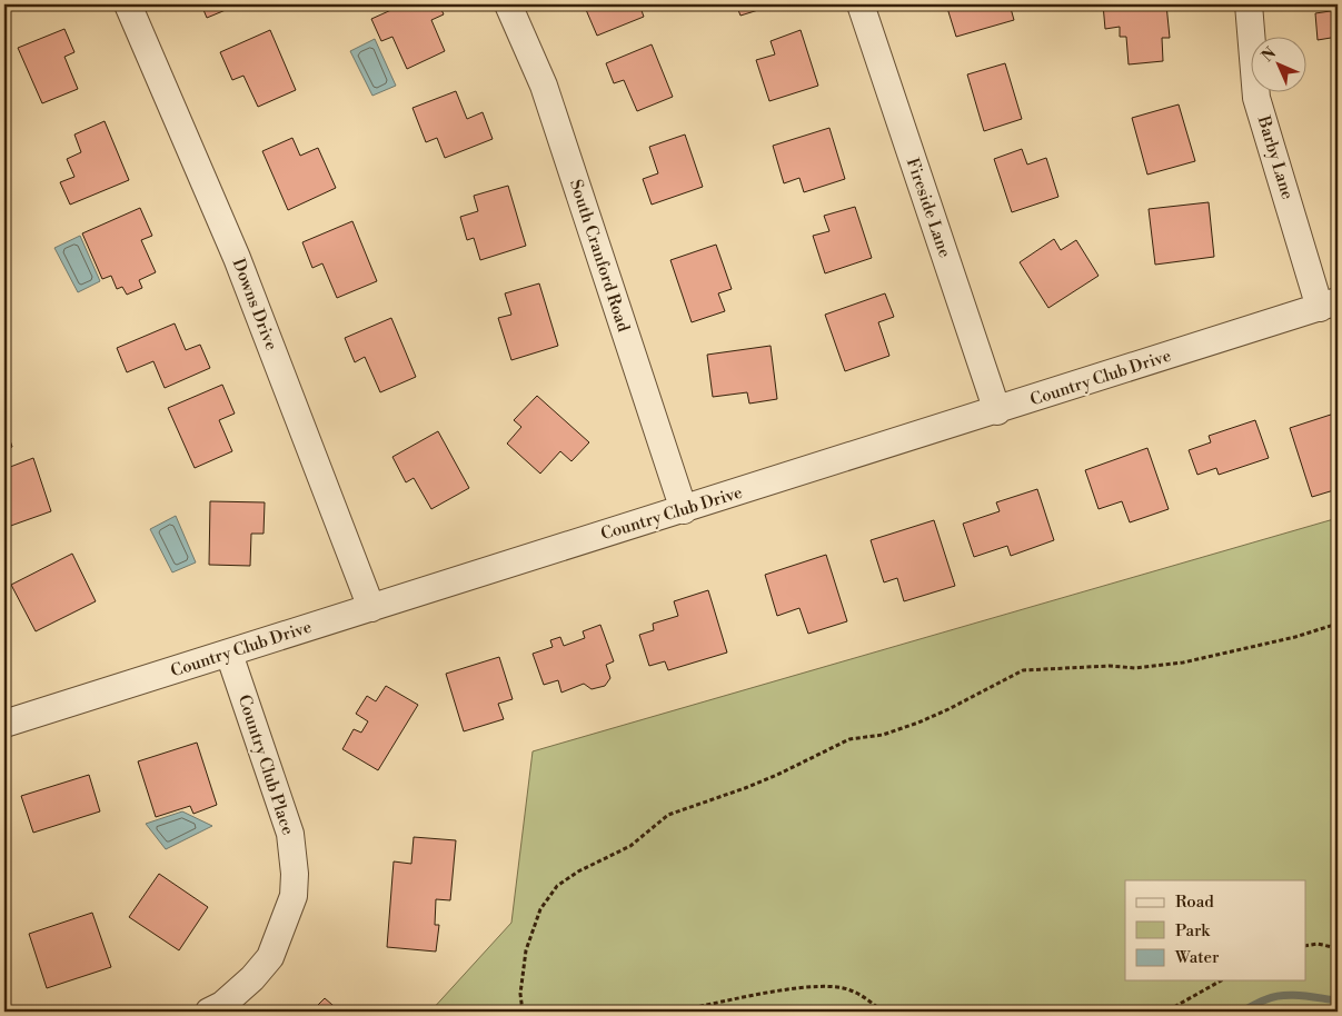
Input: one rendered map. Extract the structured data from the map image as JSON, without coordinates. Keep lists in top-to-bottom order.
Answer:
{
  "streets": {
    "street": [
      "Barby Lane",
      "Fireside Lane",
      "South Cranford Road",
      "Downs Drive",
      "Country Club Drive",
      "Country Club Place"
    ]
  },
  "crossings": [
    ["Barby Lane", "Country Club Drive"],
    ["Fireside Lane", "Country Club Drive"],
    ["South Cranford Road", "Country Club Drive"],
    ["Downs Drive", "Country Club Drive"],
    ["Country Club Drive", "Country Club Place"]
  ],
  "legend": ["Road", "Park", "Water"],
  "north": "top left"
}
